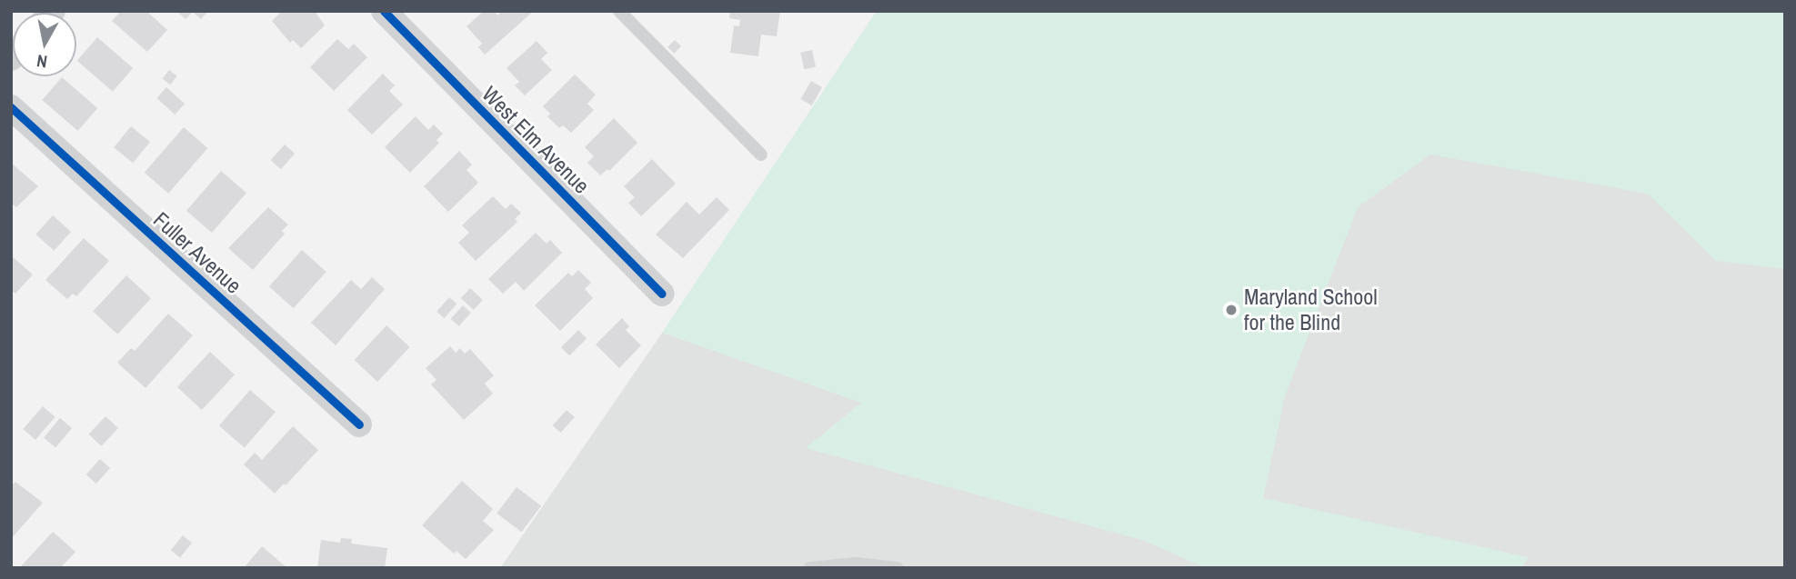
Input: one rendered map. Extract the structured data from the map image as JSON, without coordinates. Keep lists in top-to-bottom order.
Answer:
{
  "streets": {
    "street": ["West Elm Avenue", "Fuller Avenue"]
  },
  "places": ["Maryland School for the Blind"],
  "north": "bottom"
}
